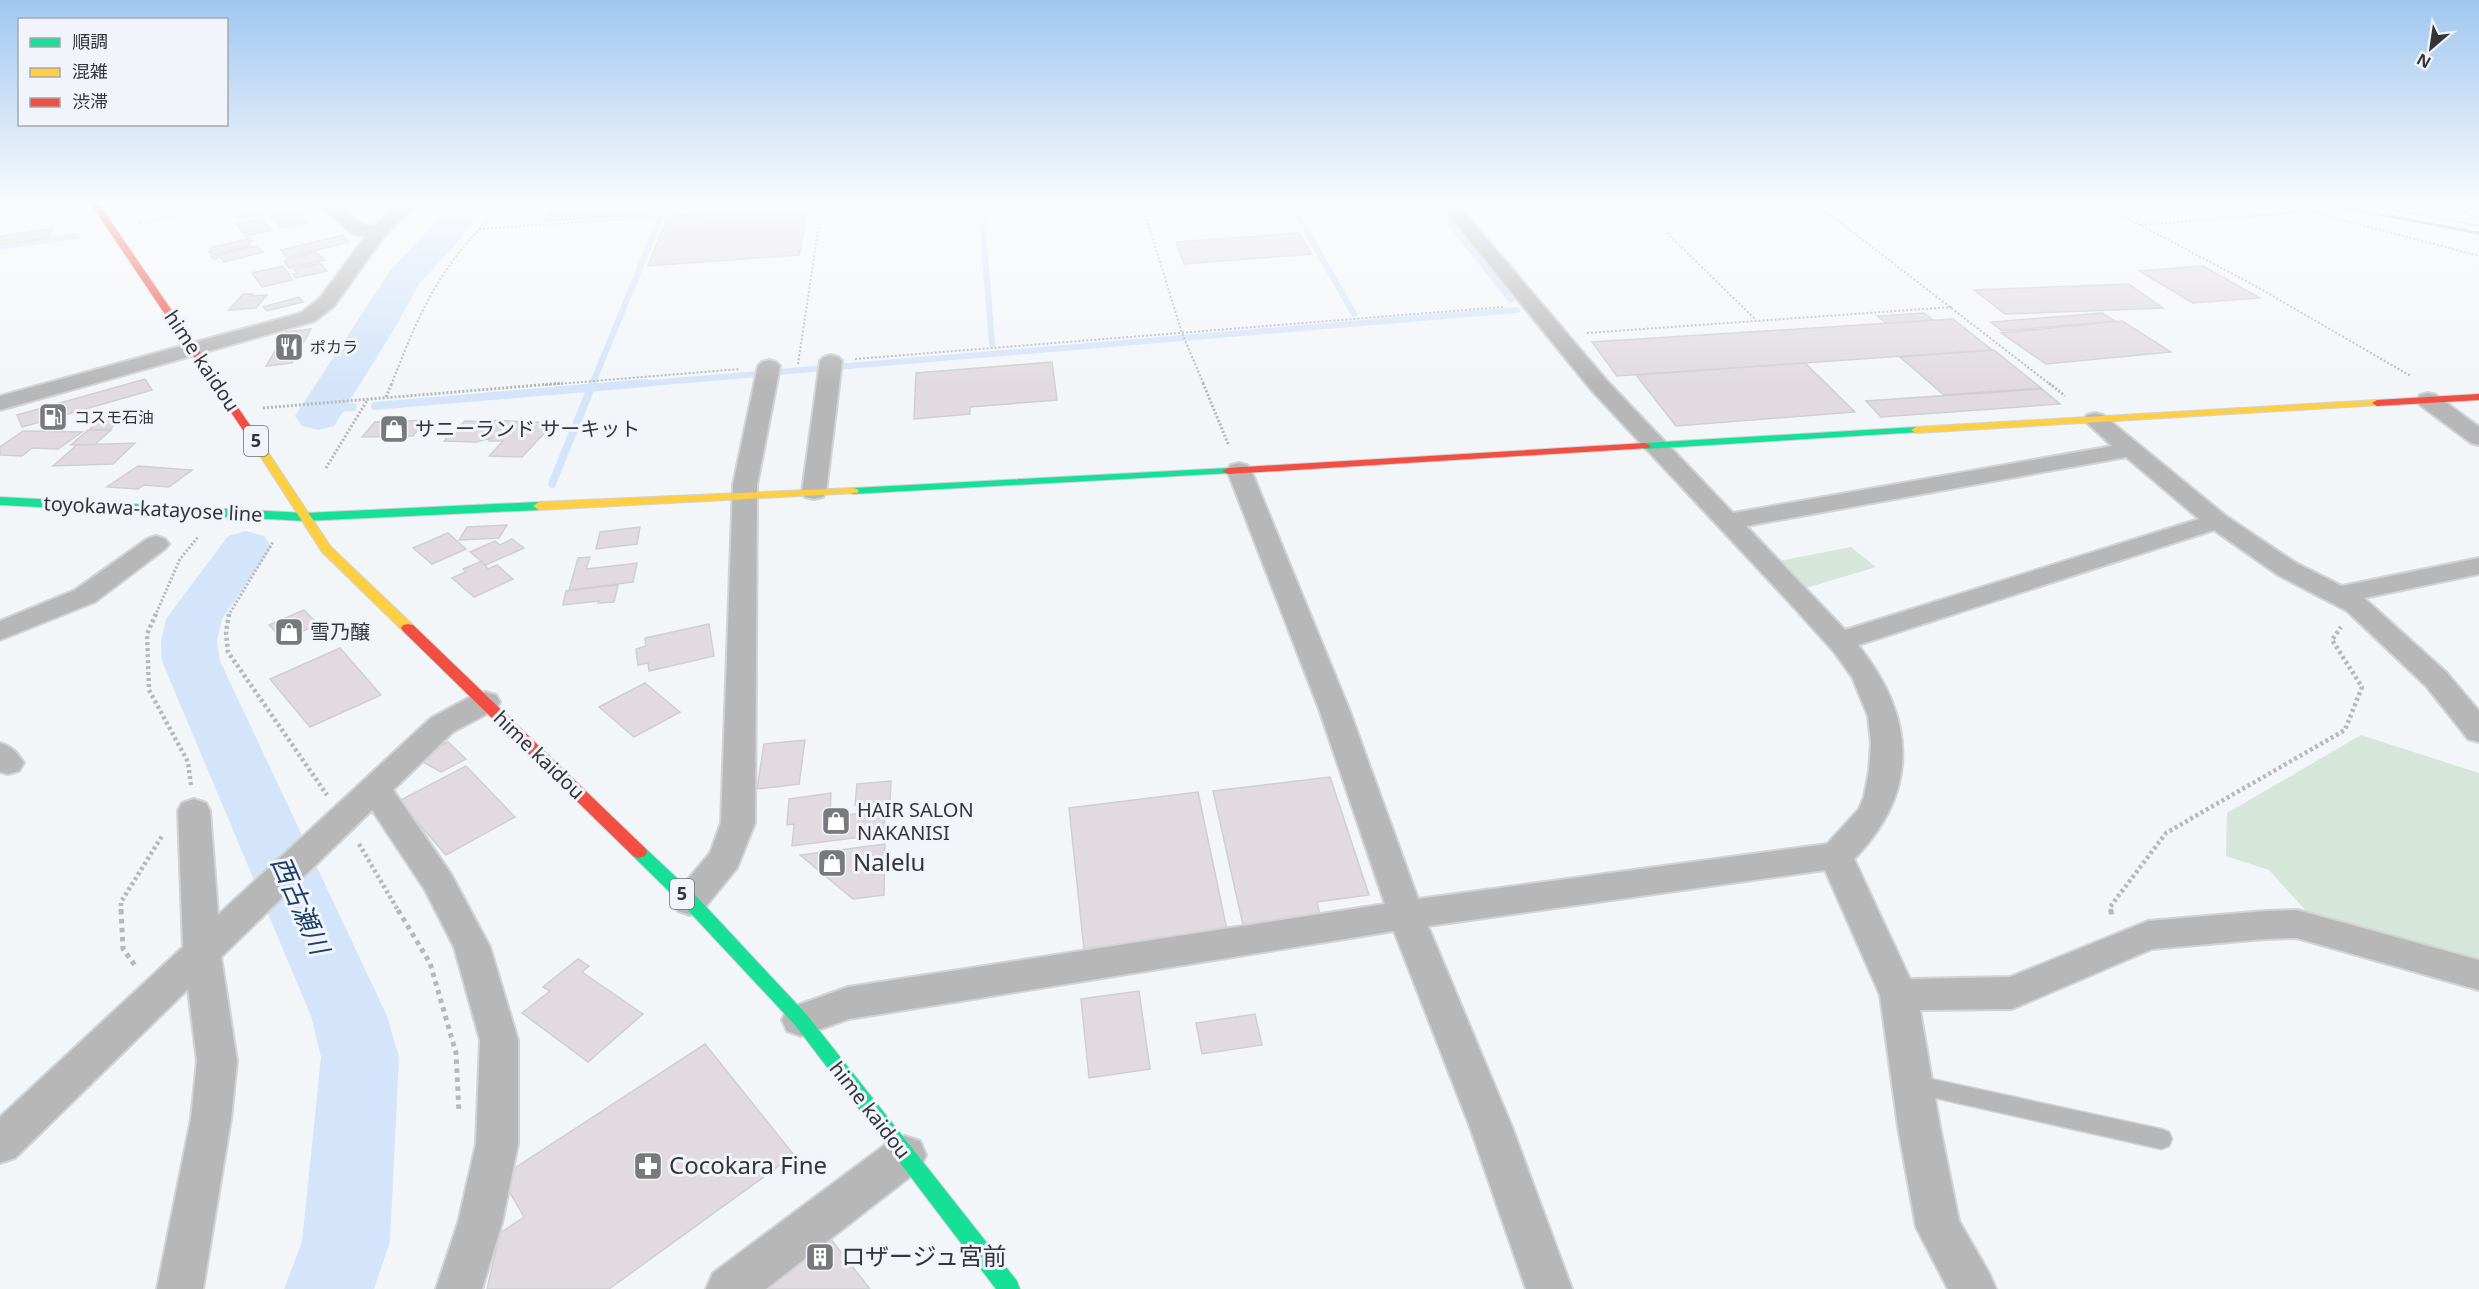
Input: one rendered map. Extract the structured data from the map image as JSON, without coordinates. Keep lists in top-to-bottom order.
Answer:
{
  "streets": {
    "main road": ["hime kaidou", "5", "toyokawa-katayose line"]
  },
  "crossings": [
    ["hime kaidou", "toyokawa-katayose line"]
  ],
  "water": ["西古瀬川"],
  "places": {
    "restaurant": ["ポカラ"],
    "fuel station": ["コスモ石油"],
    "shop": [
      "サニーランド サーキット",
      "雪乃醸",
      "HAIR SALON NAKANISI",
      "Nalelu"
    ],
    "pharmacy": ["Cocokara Fine"],
    "building": ["ロザージュ宮前"]
  },
  "legend": ["順調", "混雑", "渋滞"],
  "north": "bottom left"
}
